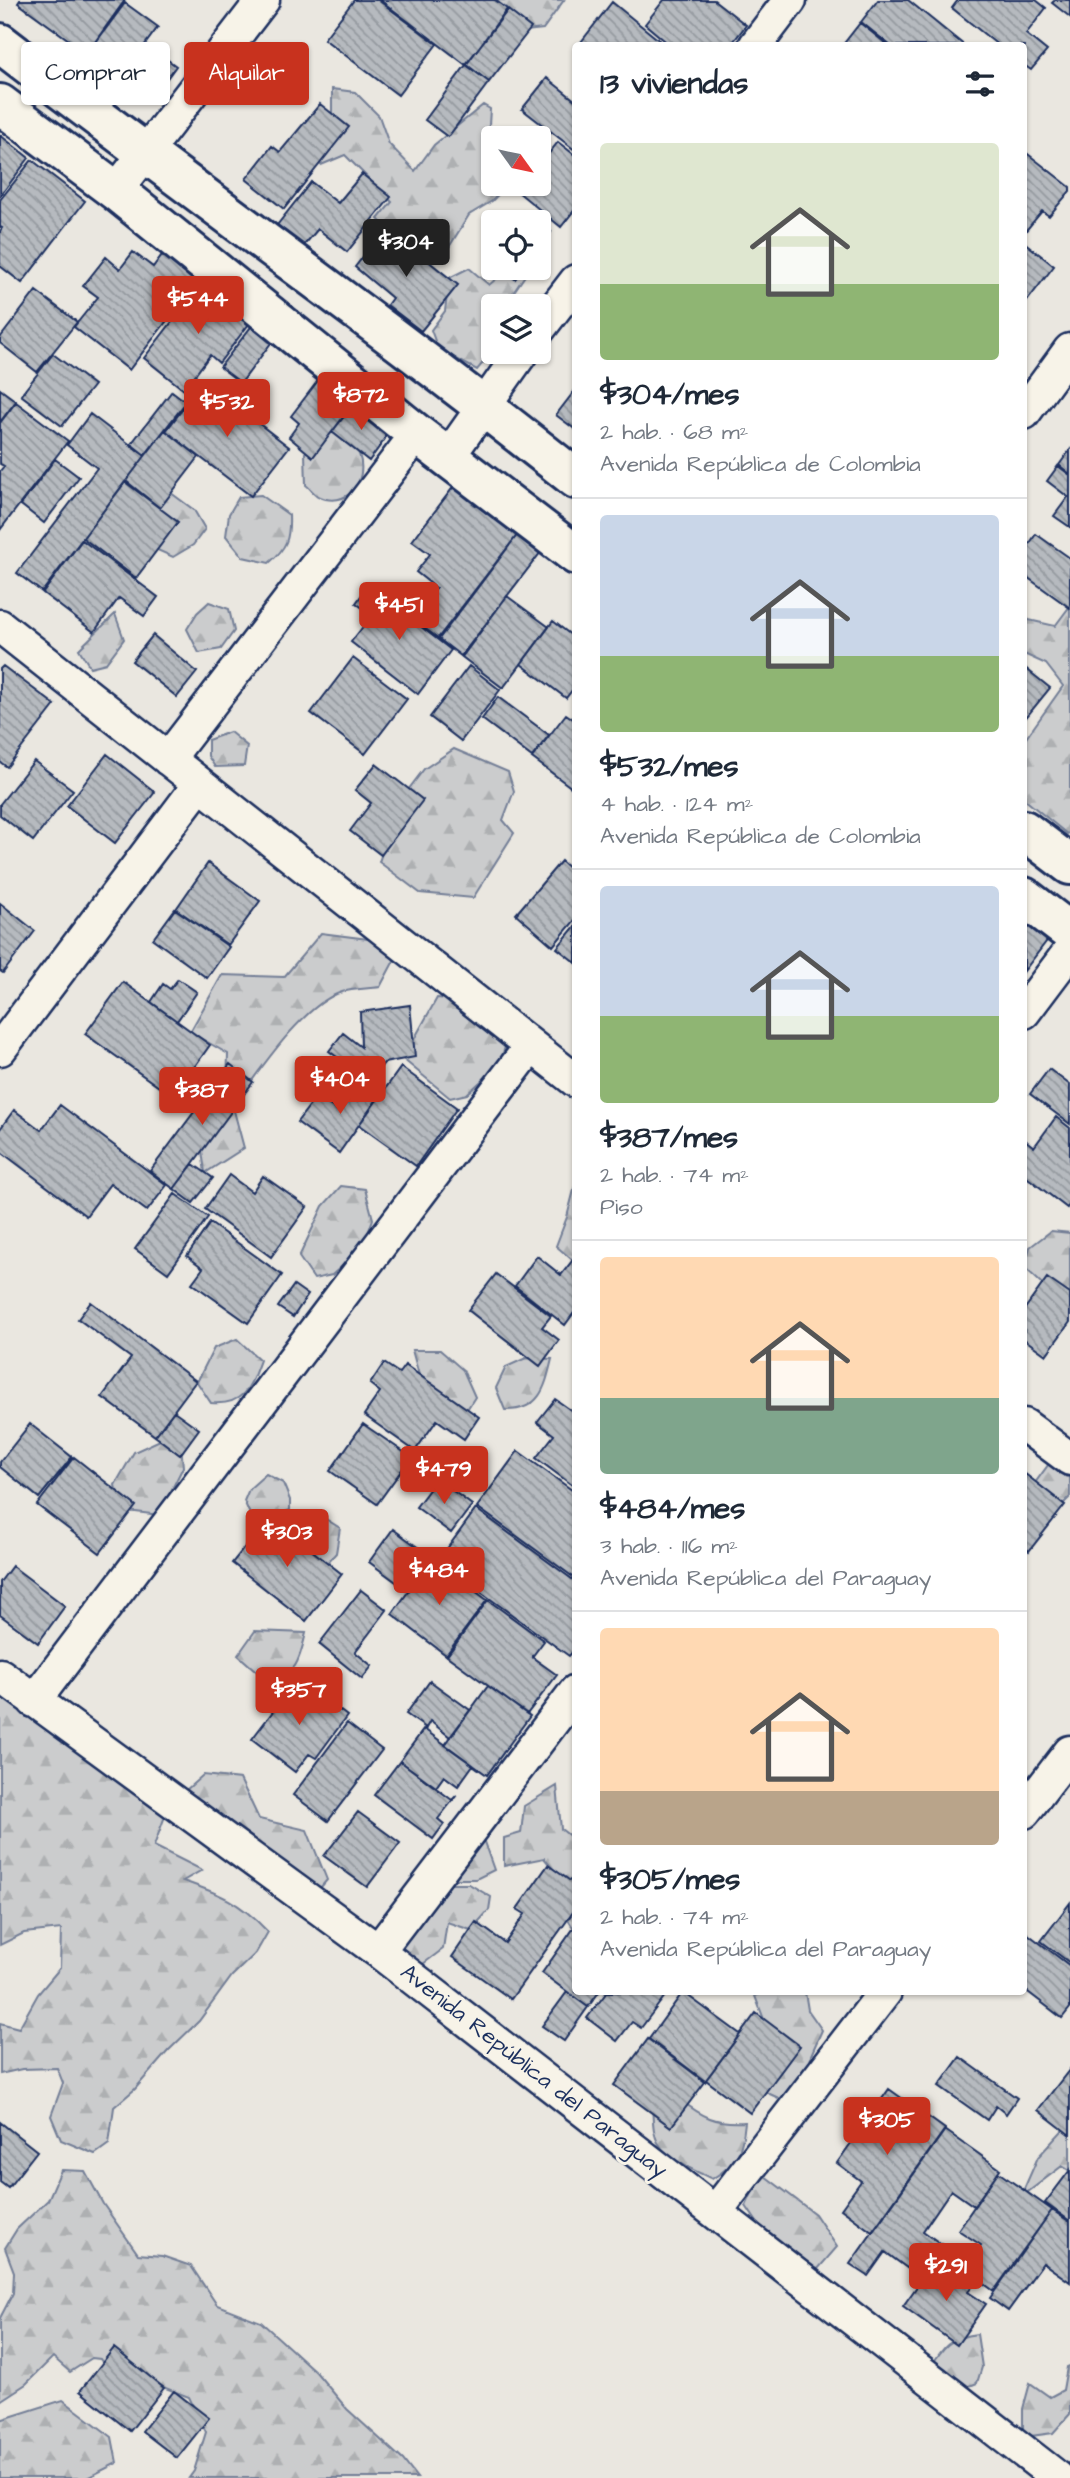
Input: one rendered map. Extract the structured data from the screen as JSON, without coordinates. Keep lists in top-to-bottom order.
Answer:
{
  "streets": {
    "street": ["Avenida República del Paraguay"]
  },
  "north": "bottom right",
  "page": {
    "chip": ["Comprar", "Alquilar"],
    "heading": "13 viviendas",
    "list": [
      {
        "name": "$304/mes",
        "note": "2 hab. · 68 m² · Avenida República de Colombia"
      },
      {
        "name": "$532/mes",
        "note": "4 hab. · 124 m² · Avenida República de Colombia"
      },
      {
        "name": "$387/mes",
        "note": "2 hab. · 74 m² · Piso"
      },
      {
        "name": "$484/mes",
        "note": "3 hab. · 116 m² · Avenida República del Paraguay"
      },
      {
        "name": "$305/mes",
        "note": "2 hab. · 74 m² · Avenida República del Paraguay"
      }
    ],
    "price": [
      "$304",
      "$544",
      "$872",
      "$532",
      "$451",
      "$404",
      "$387",
      "$479",
      "$303",
      "$484",
      "$357",
      "$305",
      "$291"
    ]
  }
}
